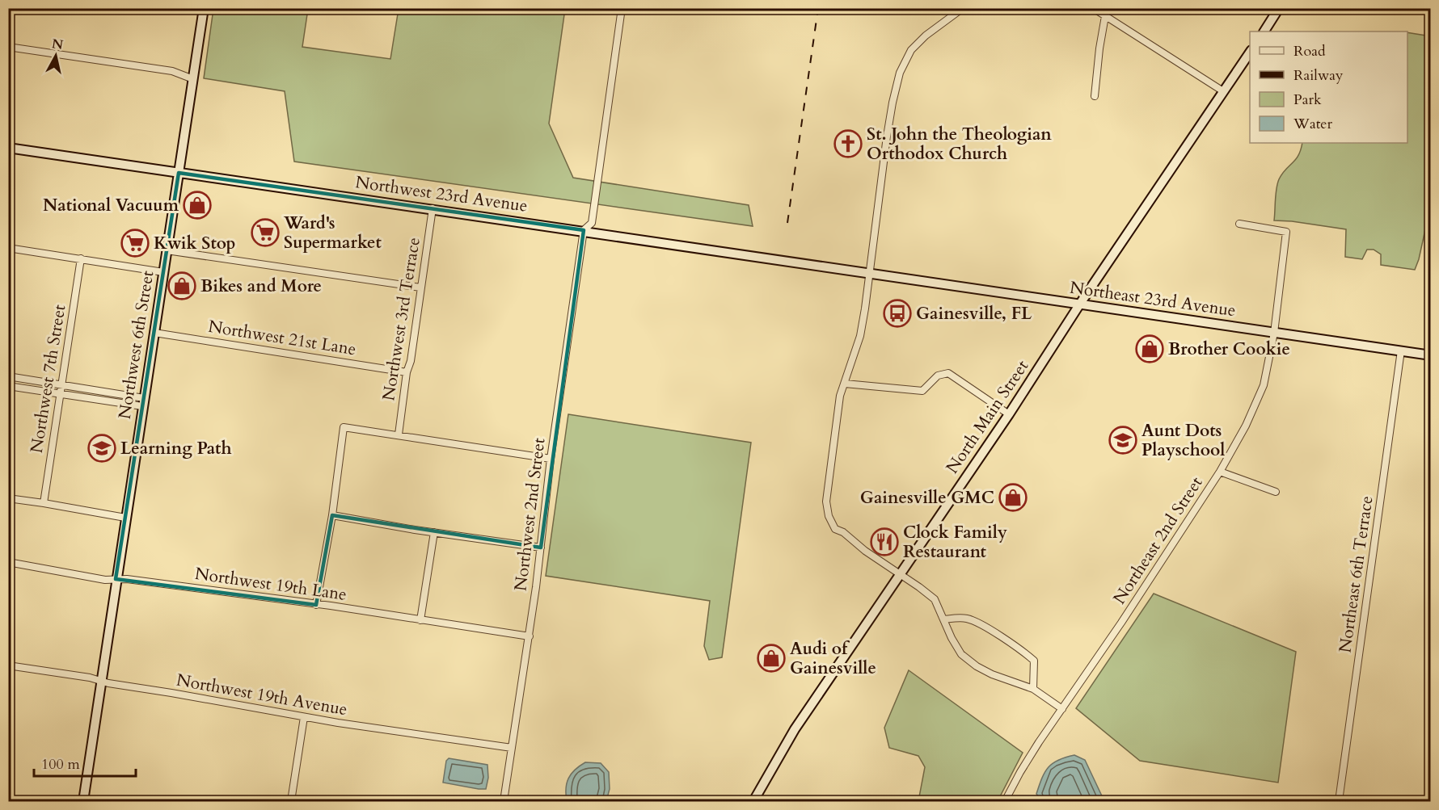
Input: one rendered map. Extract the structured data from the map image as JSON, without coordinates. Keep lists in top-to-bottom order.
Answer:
{
  "streets": {
    "main road": [
      "Northwest 23rd Avenue",
      "Northeast 23rd Avenue",
      "Northwest 6th Street",
      "North Main Street"
    ],
    "street": [
      "Northwest 3rd Terrace",
      "Northwest 21st Lane",
      "Northwest 7th Street",
      "Northwest 2nd Street",
      "Northeast 2nd Street",
      "Northeast 6th Terrace",
      "Northwest 19th Lane",
      "Northwest 19th Avenue"
    ]
  },
  "crossings": [
    ["Northwest 23rd Avenue", "Northeast 23rd Avenue"],
    ["Northwest 23rd Avenue", "Northwest 3rd Terrace"],
    ["Northwest 23rd Avenue", "Northwest 6th Street"],
    ["Northwest 23rd Avenue", "Northwest 2nd Street"],
    ["Northeast 23rd Avenue", "North Main Street"],
    ["Northeast 23rd Avenue", "Northeast 2nd Street"],
    ["Northeast 23rd Avenue", "Northeast 6th Terrace"],
    ["Northwest 3rd Terrace", "Northwest 21st Lane"],
    ["Northwest 21st Lane", "Northwest 6th Street"],
    ["Northwest 6th Street", "Northwest 19th Lane"],
    ["Northwest 6th Street", "Northwest 19th Avenue"],
    ["Northwest 2nd Street", "Northwest 19th Lane"],
    ["Northwest 2nd Street", "Northwest 19th Avenue"]
  ],
  "places": {
    "church": ["St. John the Theologian Orthodox Church"],
    "shop": [
      "National Vacuum",
      "Bikes and More",
      "Brother Cookie",
      "Gainesville GMC",
      "Audi of Gainesville"
    ],
    "supermarket": ["Ward's Supermarket", "Kwik Stop"],
    "bus stop": ["Gainesville, FL"],
    "school or university": ["Aunt Dots Playschool", "Learning Path"],
    "restaurant": ["Clock Family Restaurant"]
  },
  "legend": [
    "Road",
    "Railway",
    "Park",
    "Water"
  ],
  "scale_bar": "100 m",
  "north": "top"
}
